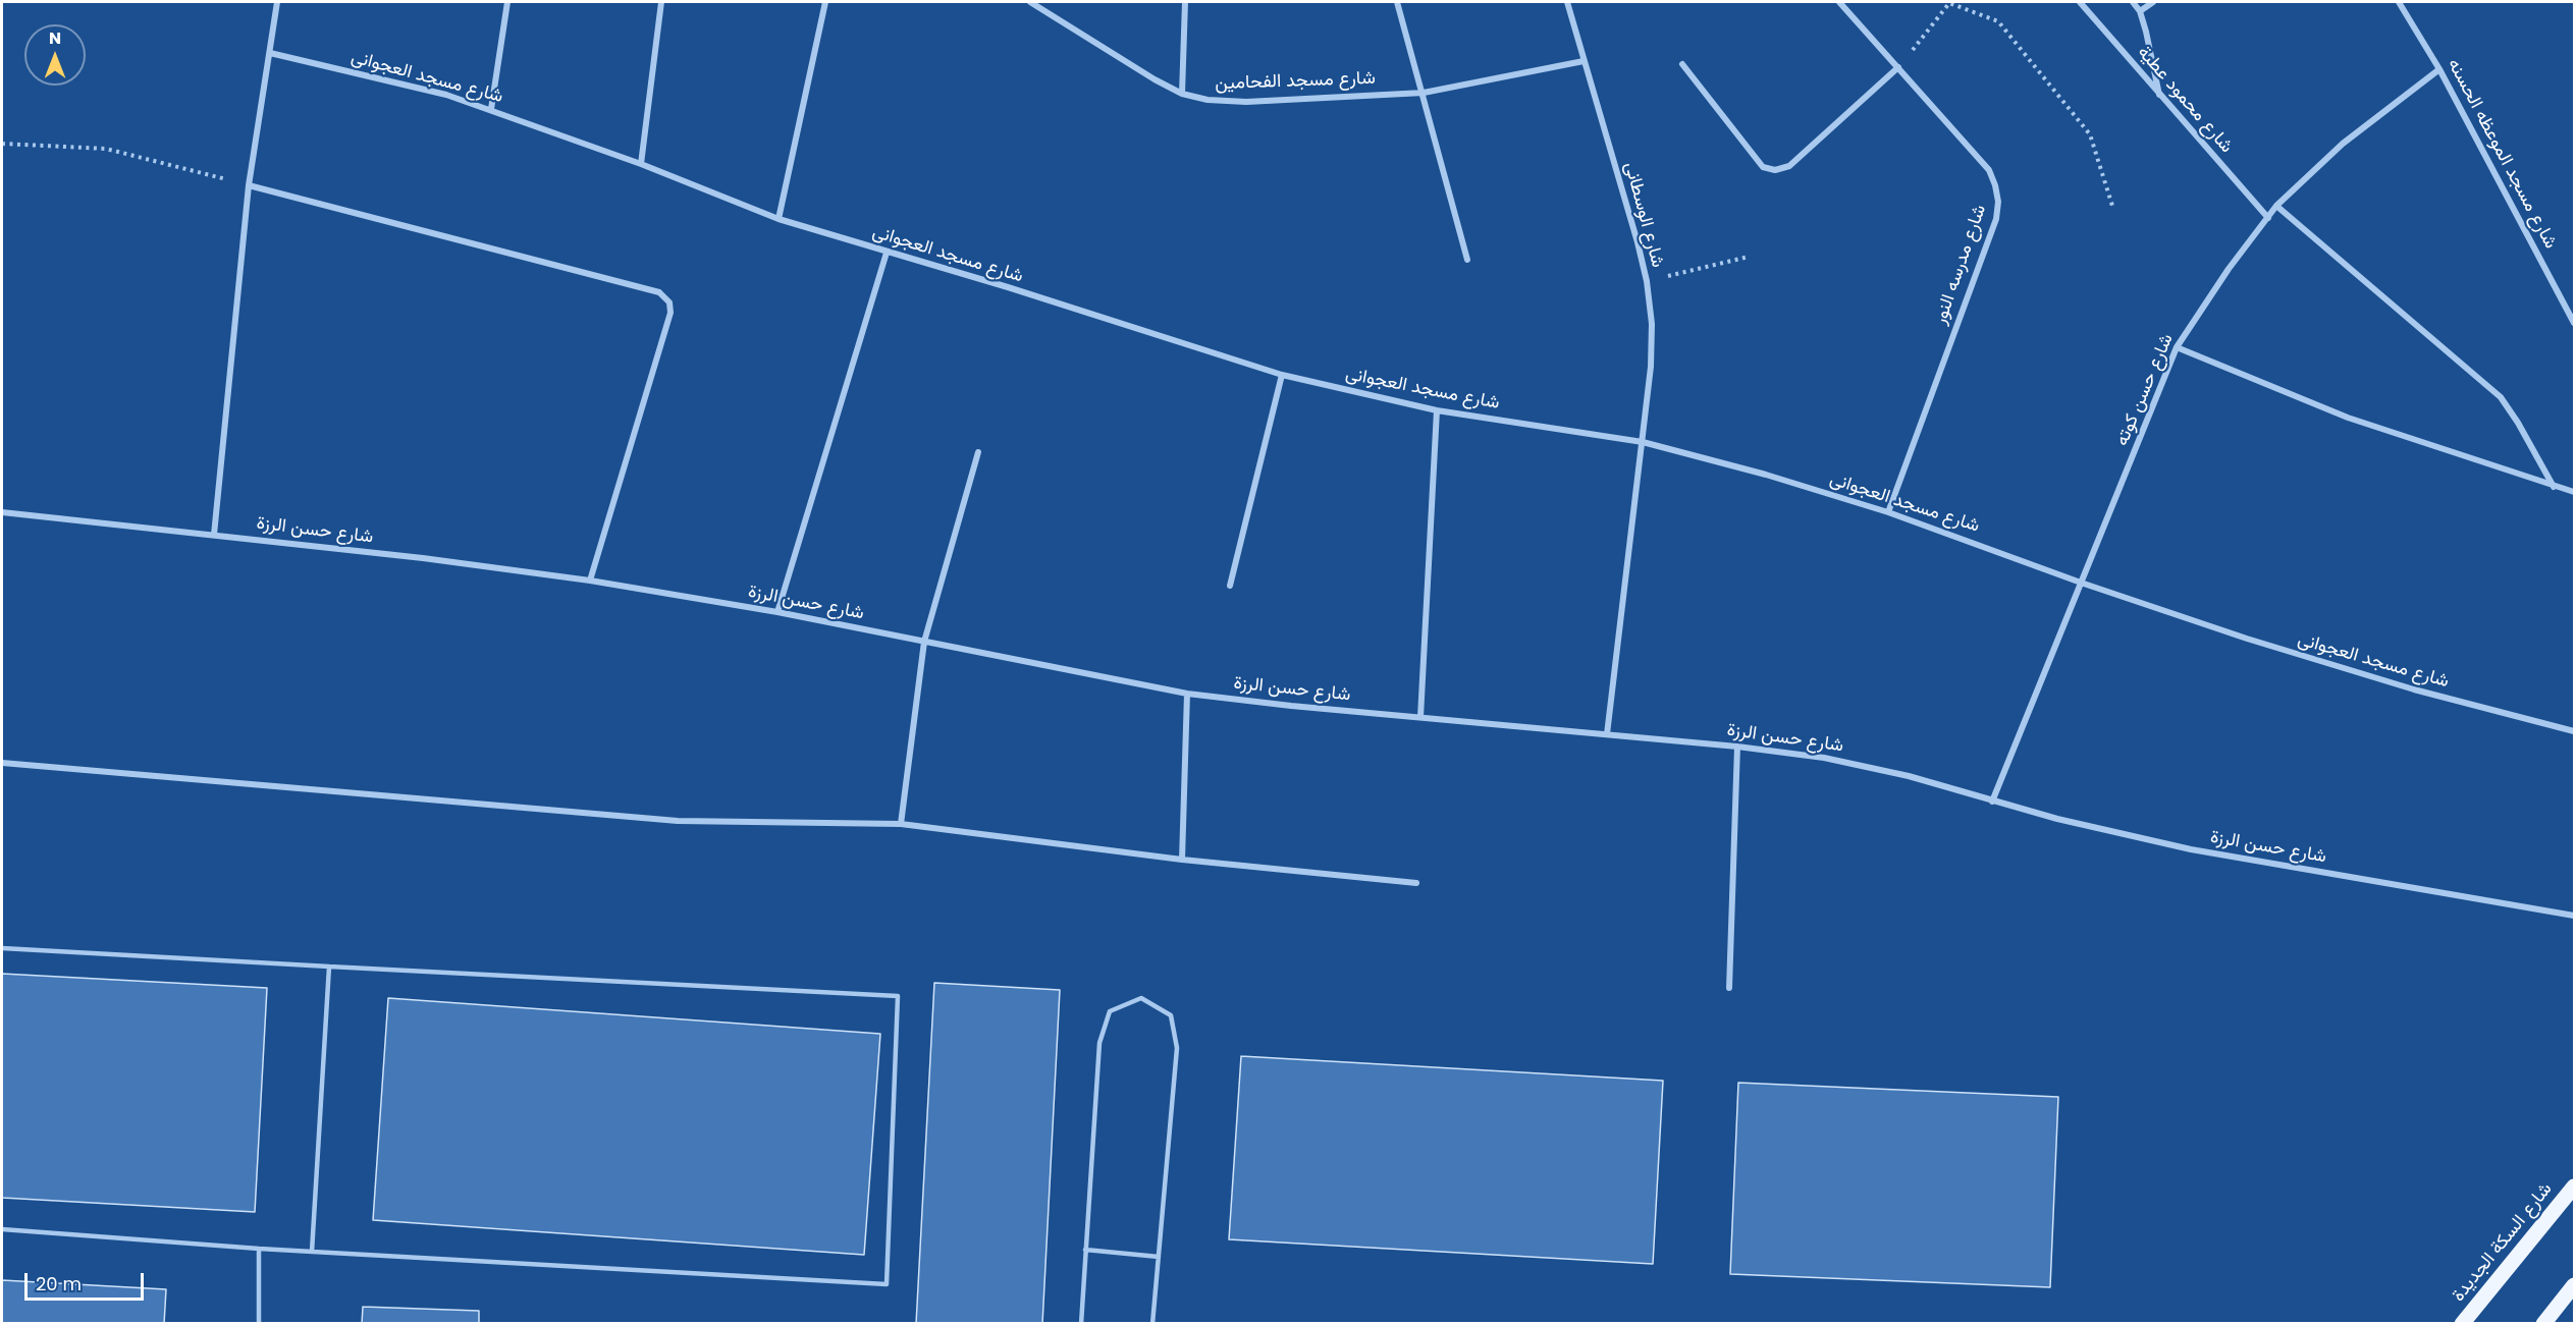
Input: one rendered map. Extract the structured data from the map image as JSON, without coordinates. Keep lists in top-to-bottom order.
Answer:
{
  "streets": {
    "main road": ["شارع السكة الجديدة"],
    "street": [
      "شارع مسجد العجوانى",
      "شارع مسجد الفحامين",
      "شارع محمود عطية",
      "شارع مسجد الموعظه الحسنه",
      "شارع الوسطانى",
      "شارع مدرسه النور",
      "شارع حسن كوته",
      "شارع حسن الرزة"
    ]
  },
  "crossings": [
    ["شارع مسجد العجوانى", "شارع الوسطانى"],
    ["شارع مسجد العجوانى", "شارع مدرسه النور"],
    ["شارع مسجد العجوانى", "شارع حسن كوته"],
    ["شارع مسجد الفحامين", "شارع الوسطانى"],
    ["شارع محمود عطية", "شارع حسن كوته"],
    ["شارع مسجد الموعظه الحسنه", "شارع حسن كوته"],
    ["شارع الوسطانى", "شارع حسن الرزة"],
    ["شارع حسن كوته", "شارع حسن الرزة"]
  ],
  "scale_bar": "20 m",
  "north": "top"
}
